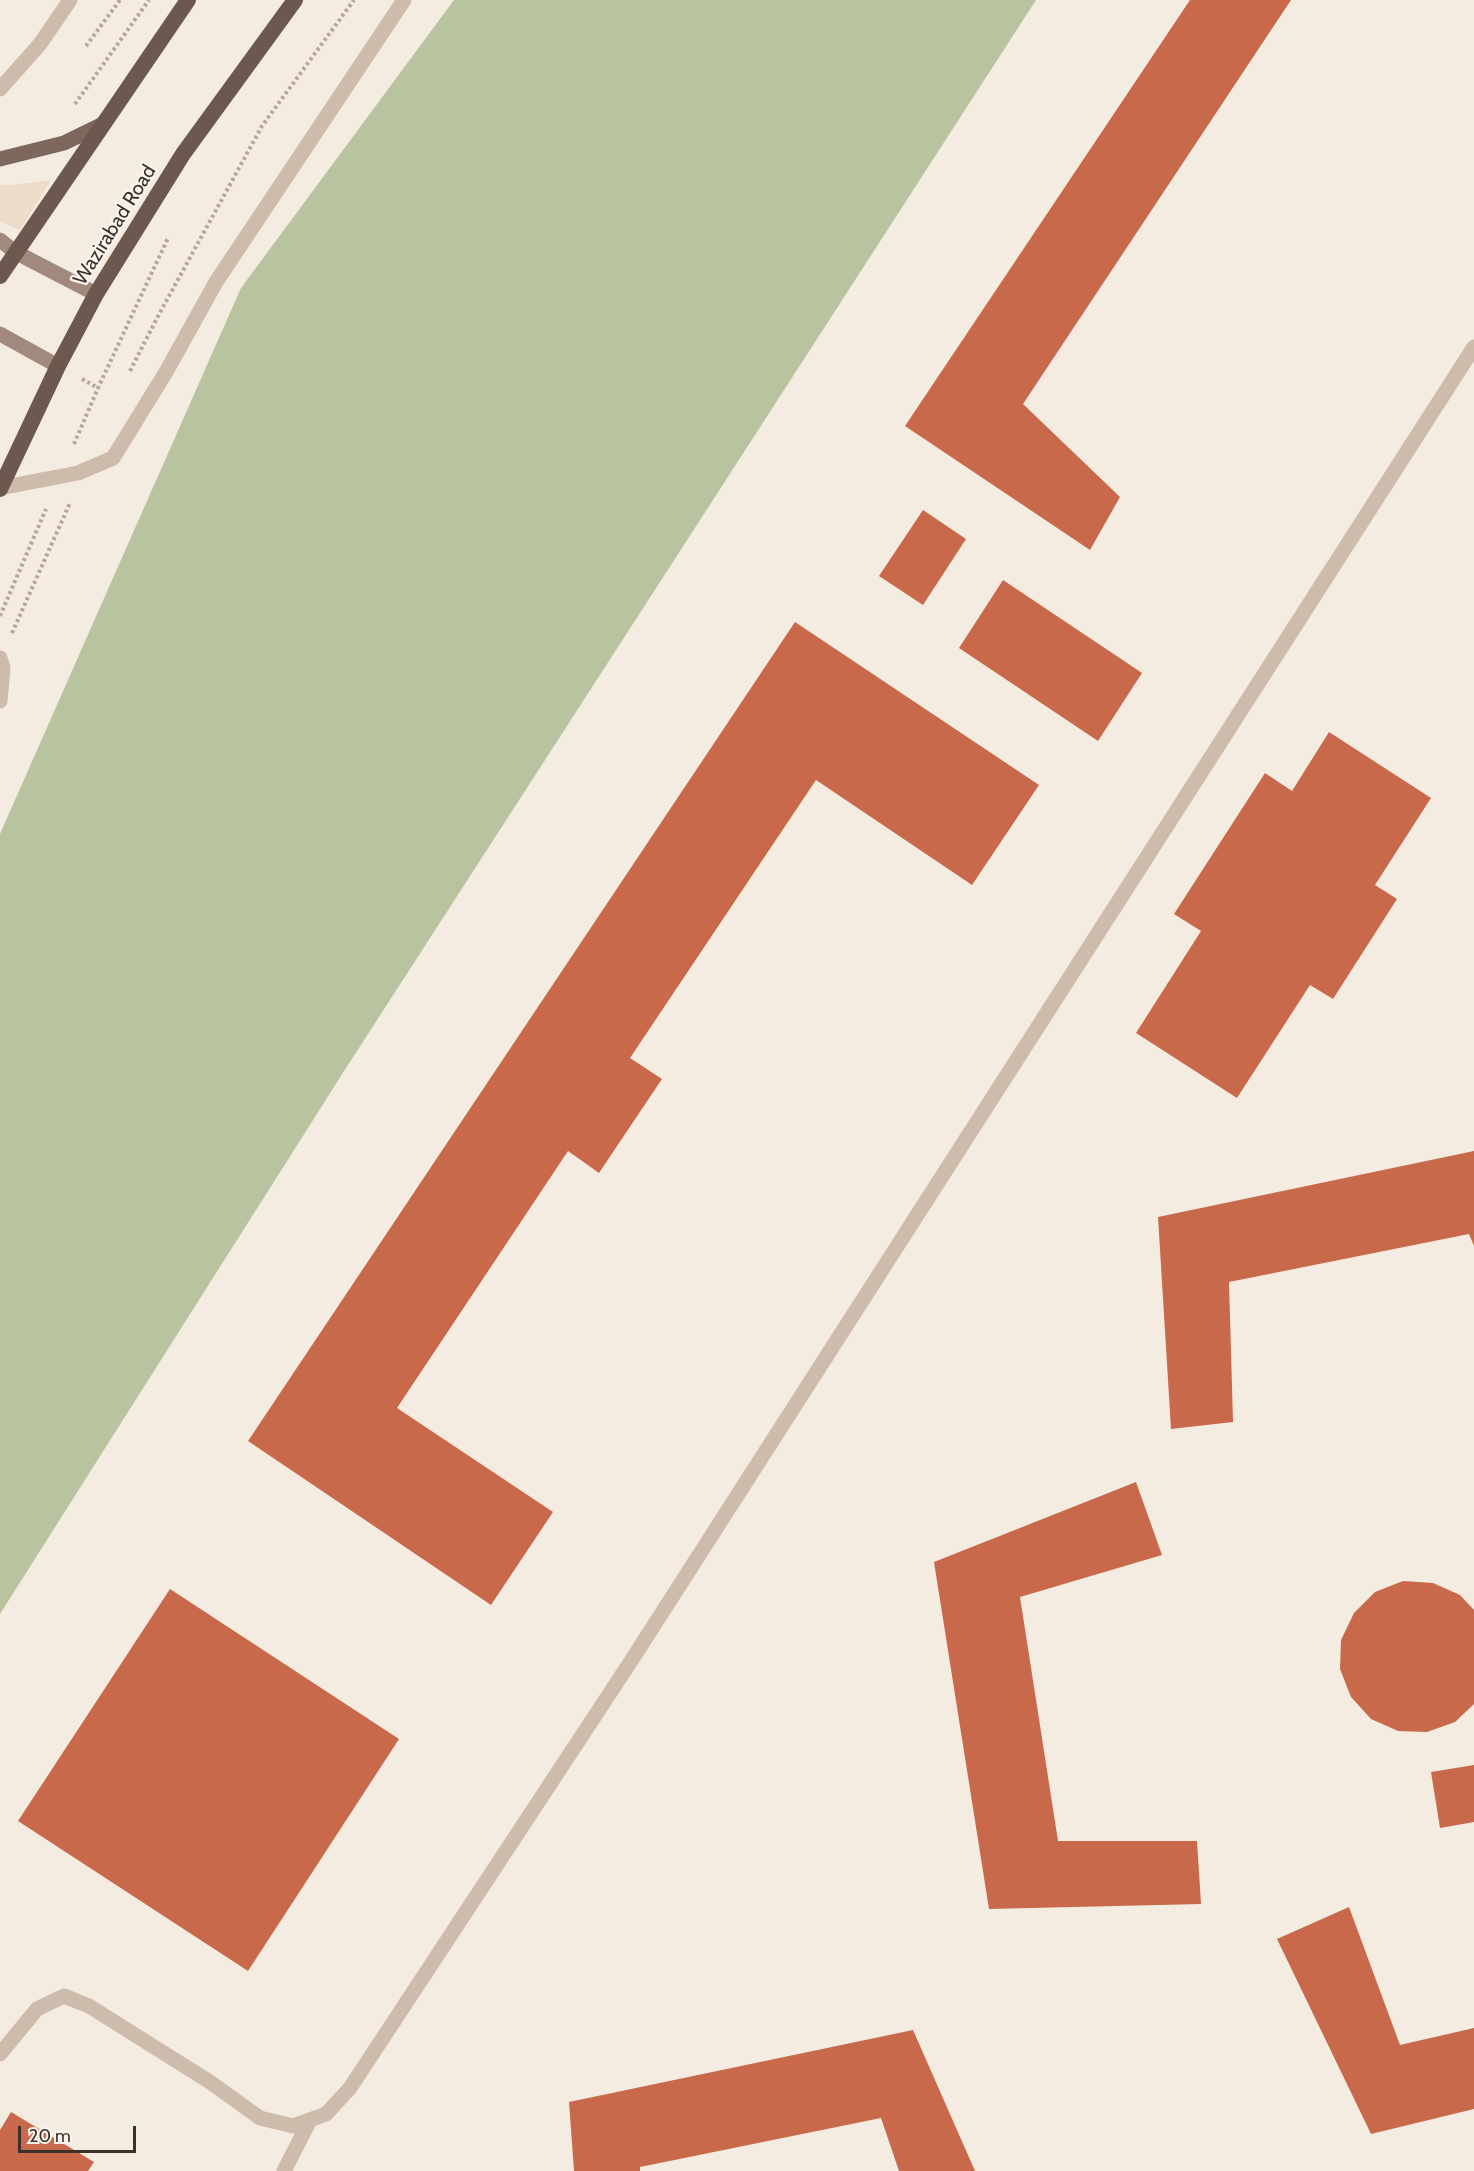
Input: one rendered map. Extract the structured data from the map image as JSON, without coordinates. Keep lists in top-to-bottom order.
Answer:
{
  "streets": {
    "highway": ["Wazirabad Road"]
  },
  "scale_bar": "20 m"
}
